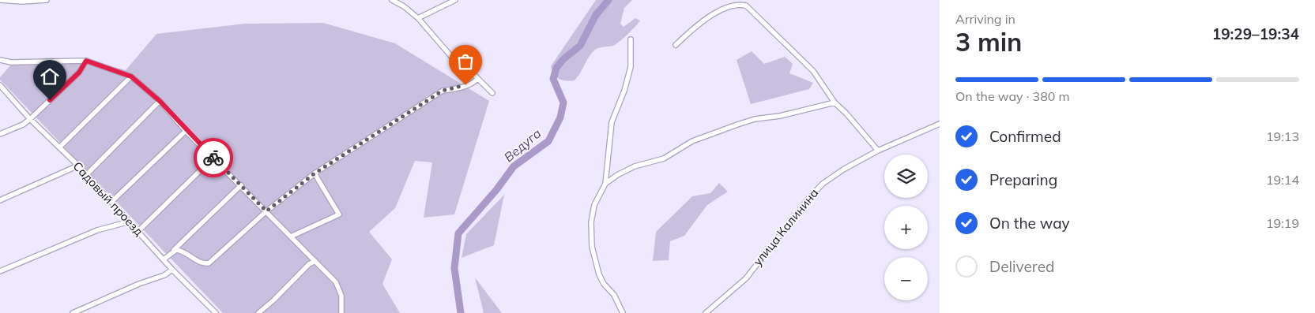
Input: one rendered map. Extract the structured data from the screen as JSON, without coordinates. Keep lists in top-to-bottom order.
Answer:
{
  "streets": {
    "street": ["Садовый проезд", "улица Калинина"]
  },
  "water": ["Ведуга"],
  "page": {
    "heading": ["3 min", "Arriving in", "19:29–19:34"],
    "bar": "On the way · 380 m",
    "list": [
      ["Confirmed", "19:13"],
      ["Preparing", "19:14"],
      ["On the way", "19:19"],
      "Delivered"
    ],
    "map_buttons": ["+", "−"]
  }
}
